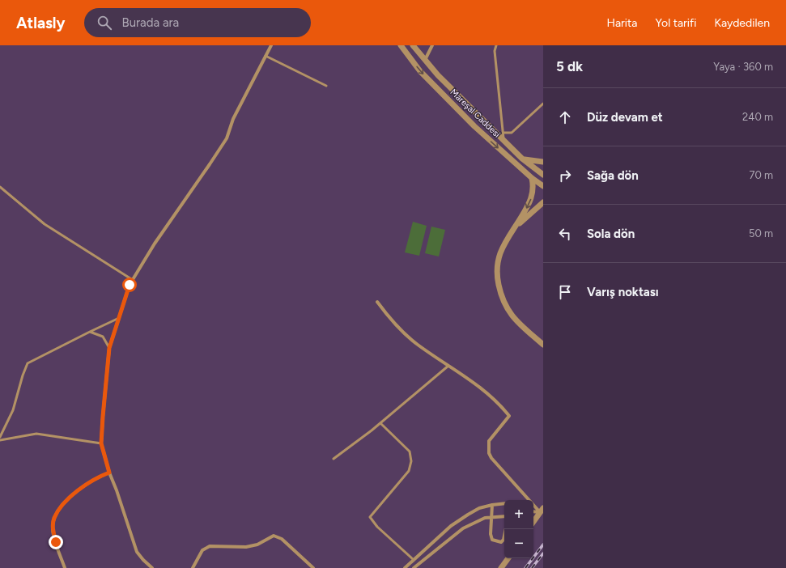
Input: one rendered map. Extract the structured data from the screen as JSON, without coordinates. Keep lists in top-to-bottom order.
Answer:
{
  "streets": {
    "street": ["Mareşal Caddesi"]
  },
  "page": {
    "header": "Atlasly",
    "search": "Burada ara",
    "nav": ["Harita", "Yol tarifi", "Kaydedilen"],
    "heading": ["5 dk", "Yaya · 360 m"],
    "list": [
      ["Düz devam et", "240 m"],
      ["Sağa dön", "70 m"],
      ["Sola dön", "50 m"],
      "Varış noktası"
    ],
    "map_buttons": ["+", "−"]
  }
}
